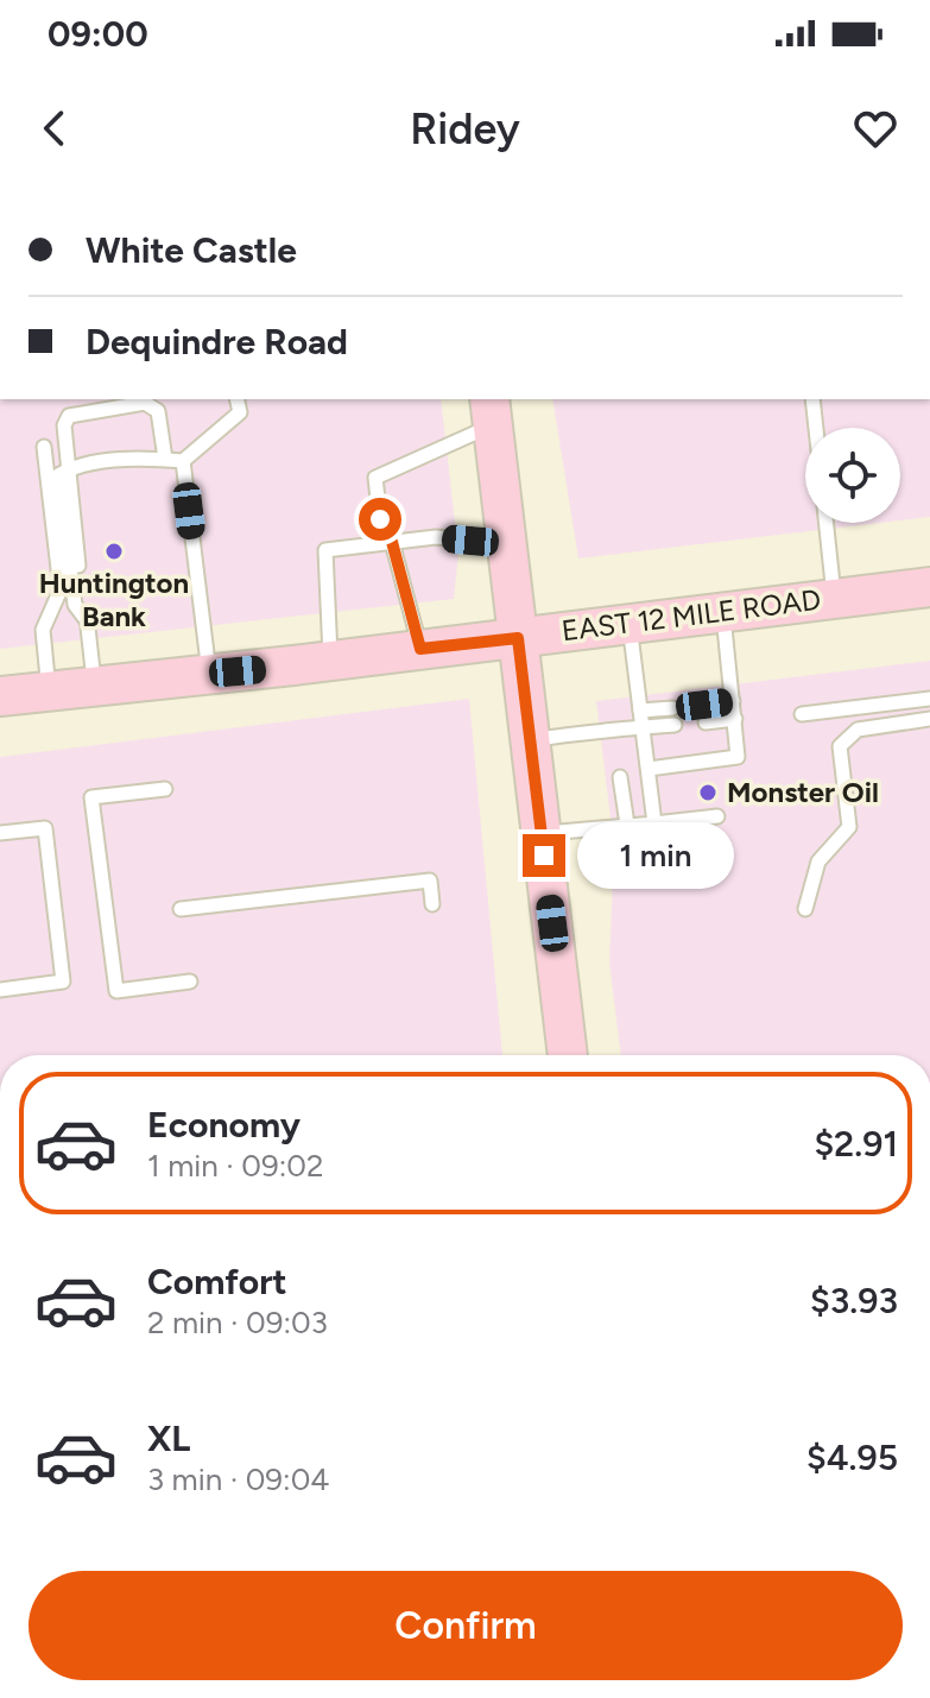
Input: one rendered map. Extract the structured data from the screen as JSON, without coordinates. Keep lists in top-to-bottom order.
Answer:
{
  "streets": {
    "main road": ["EAST 12 MILE ROAD"]
  },
  "places": ["Huntington Bank", "Monster Oil"],
  "page": {
    "status": "09:00",
    "header": "Ridey",
    "banner": ["White Castle", "Dequindre Road"],
    "bubble": "1 min",
    "list": [
      {
        "name": "Economy",
        "note": "1 min · 09:02",
        "value": "$2.91"
      },
      {
        "name": "Comfort",
        "note": "2 min · 09:03",
        "value": "$3.93"
      },
      {
        "name": "XL",
        "note": "3 min · 09:04",
        "value": "$4.95"
      }
    ],
    "buttons": "Confirm"
  }
}
